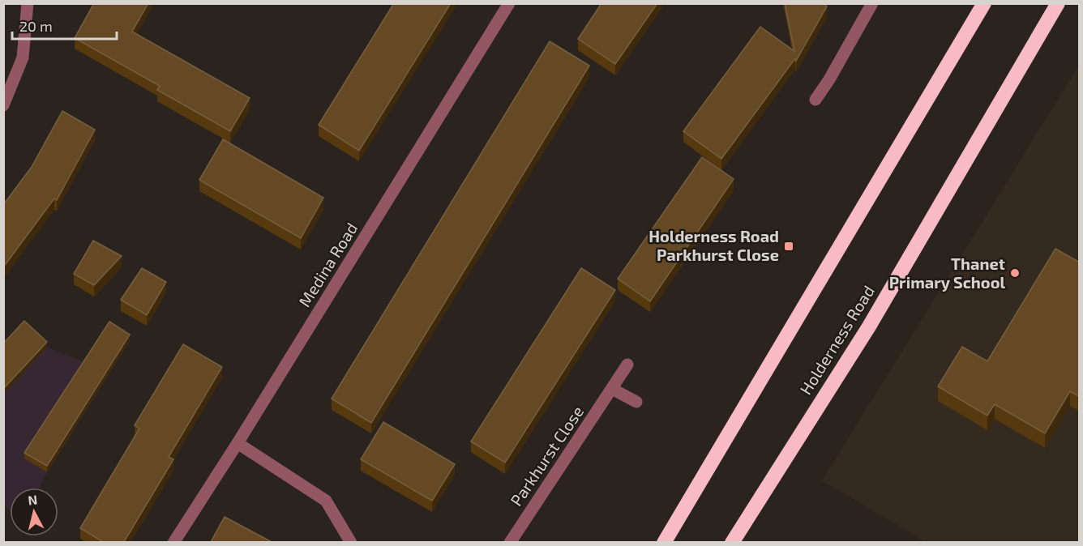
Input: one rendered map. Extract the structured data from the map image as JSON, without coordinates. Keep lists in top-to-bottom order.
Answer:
{
  "streets": {
    "highway": ["Holderness Road"],
    "street": ["Medina Road", "Parkhurst Close"]
  },
  "places": {
    "transit": ["Holderness Road Parkhurst Close"],
    "other": ["Thanet Primary School"]
  },
  "scale_bar": "20 m",
  "north": "top"
}
